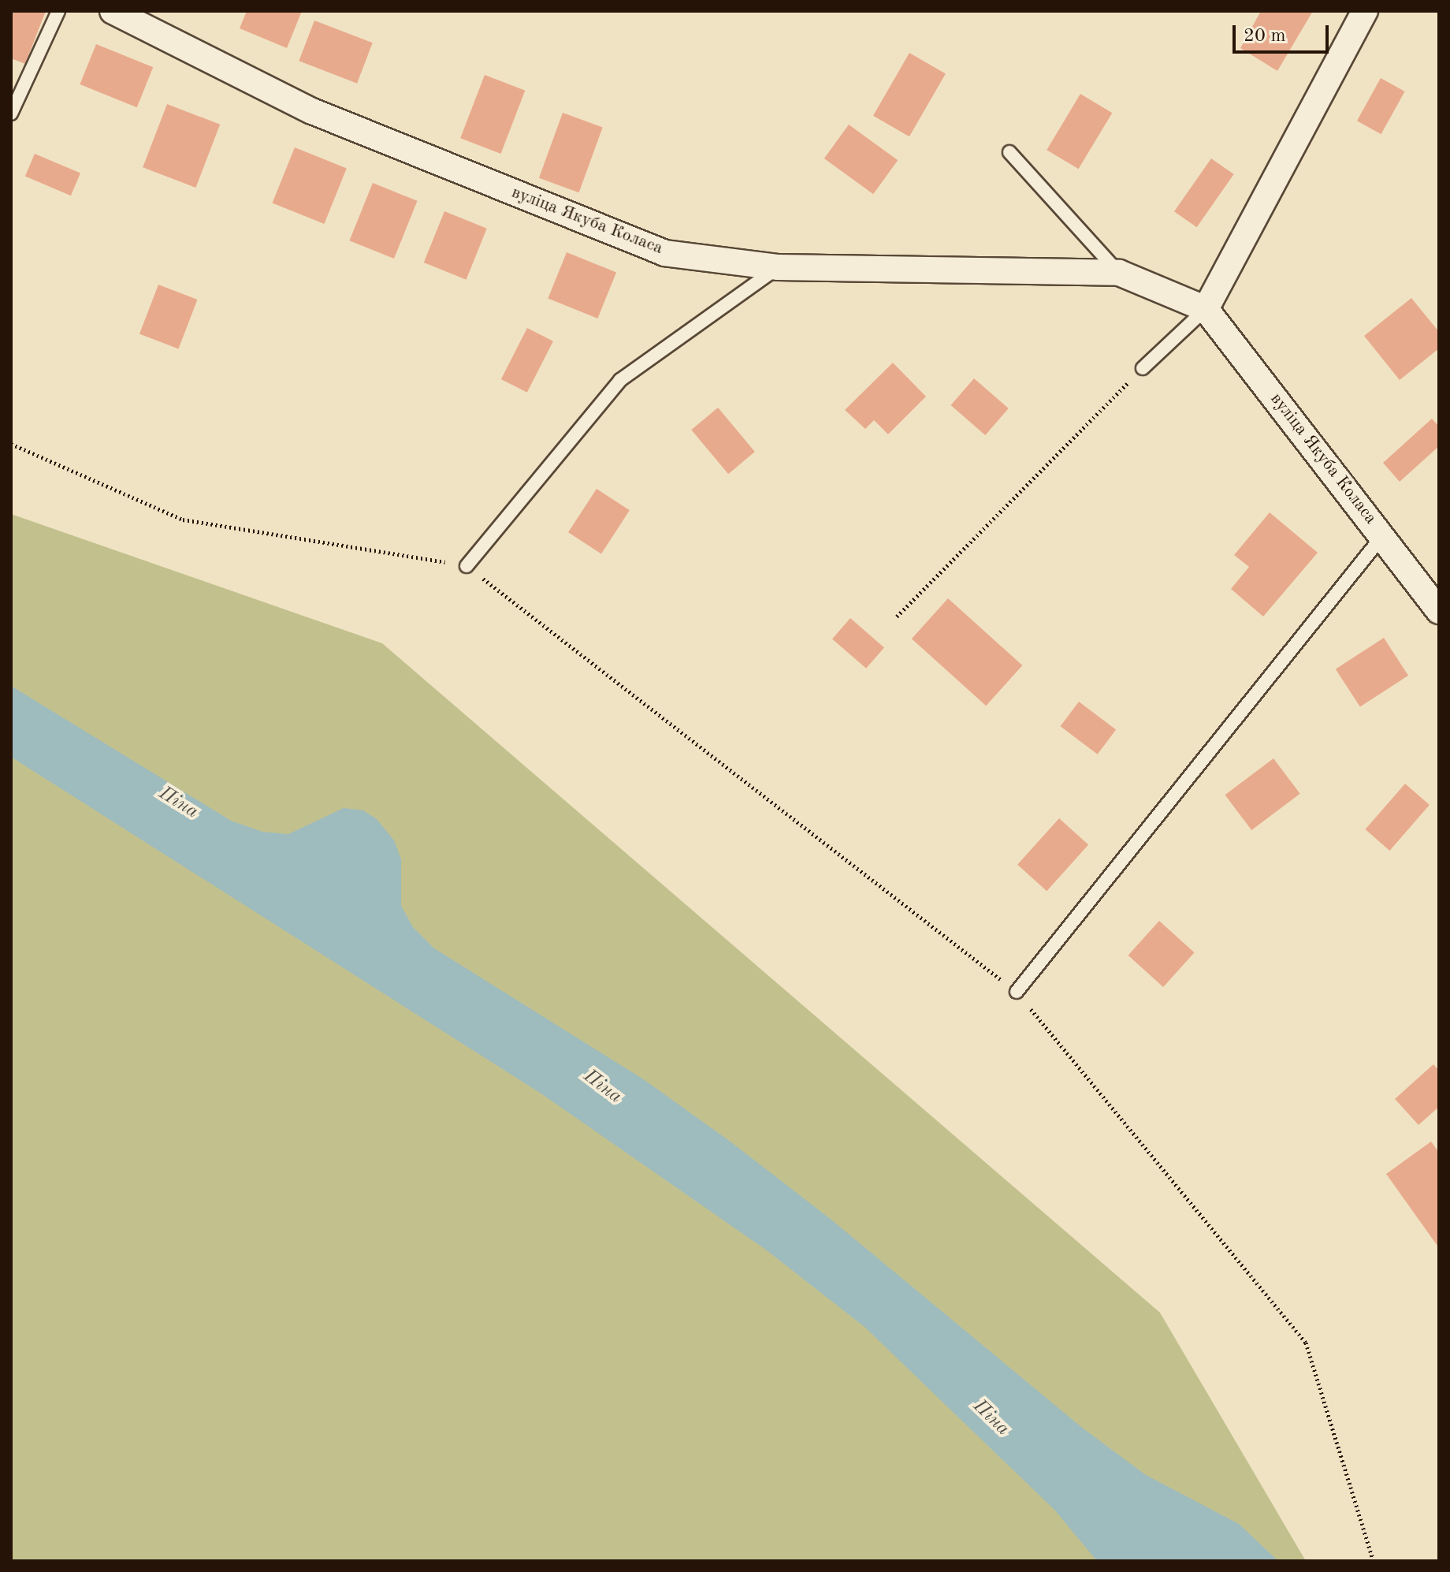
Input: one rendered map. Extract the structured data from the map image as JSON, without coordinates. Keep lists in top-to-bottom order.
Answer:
{
  "streets": {
    "street": ["вуліца Якуба Коласа"]
  },
  "water": ["Піна"],
  "scale_bar": "20 m"
}
